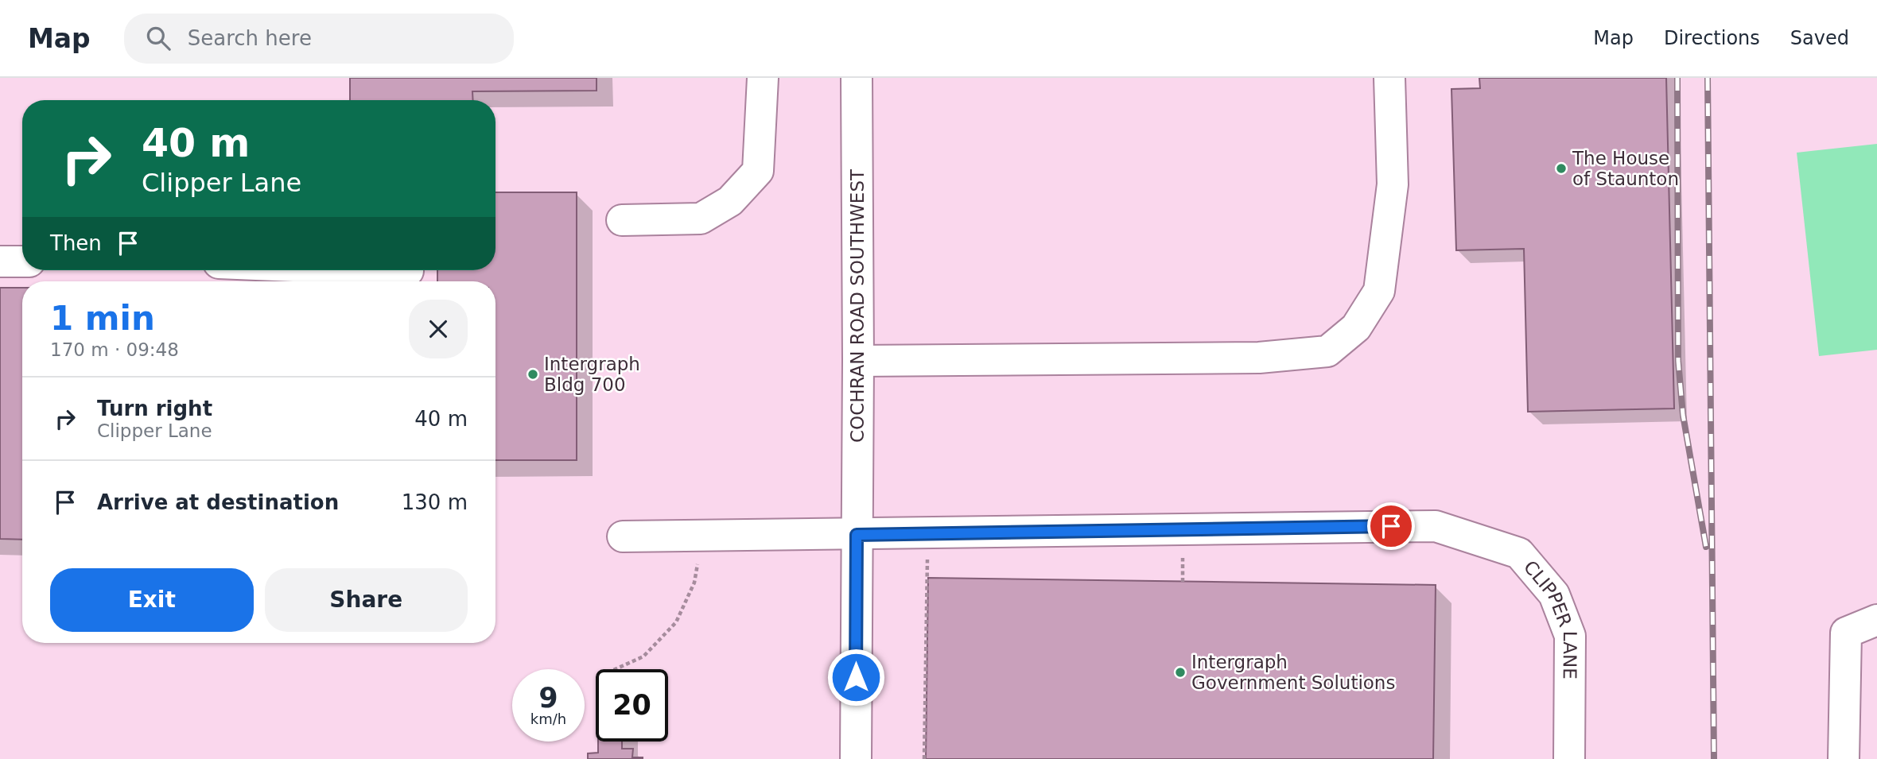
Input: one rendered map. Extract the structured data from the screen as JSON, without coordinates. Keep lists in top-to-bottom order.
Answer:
{
  "streets": {
    "street": ["COCHRAN ROAD SOUTHWEST", "CLIPPER LANE"]
  },
  "crossings": [
    ["COCHRAN ROAD SOUTHWEST", "CLIPPER LANE"]
  ],
  "places": ["The House of Staunton", "Intergraph Bldg 700", "Intergraph Government Solutions"],
  "page": {
    "header": "Map",
    "search": "Search here",
    "nav": ["Map", "Directions", "Saved"],
    "turn": ["40 m", "Clipper Lane"],
    "then": "Then",
    "heading": ["1 min", "170 m · 09:48"],
    "list": [
      {
        "name": "Turn right",
        "note": "Clipper Lane",
        "value": "40 m"
      },
      {
        "name": "Arrive at destination",
        "value": "130 m"
      }
    ],
    "buttons": ["Exit", "Share"],
    "speed": "9 km/h",
    "limit": "20"
  }
}
